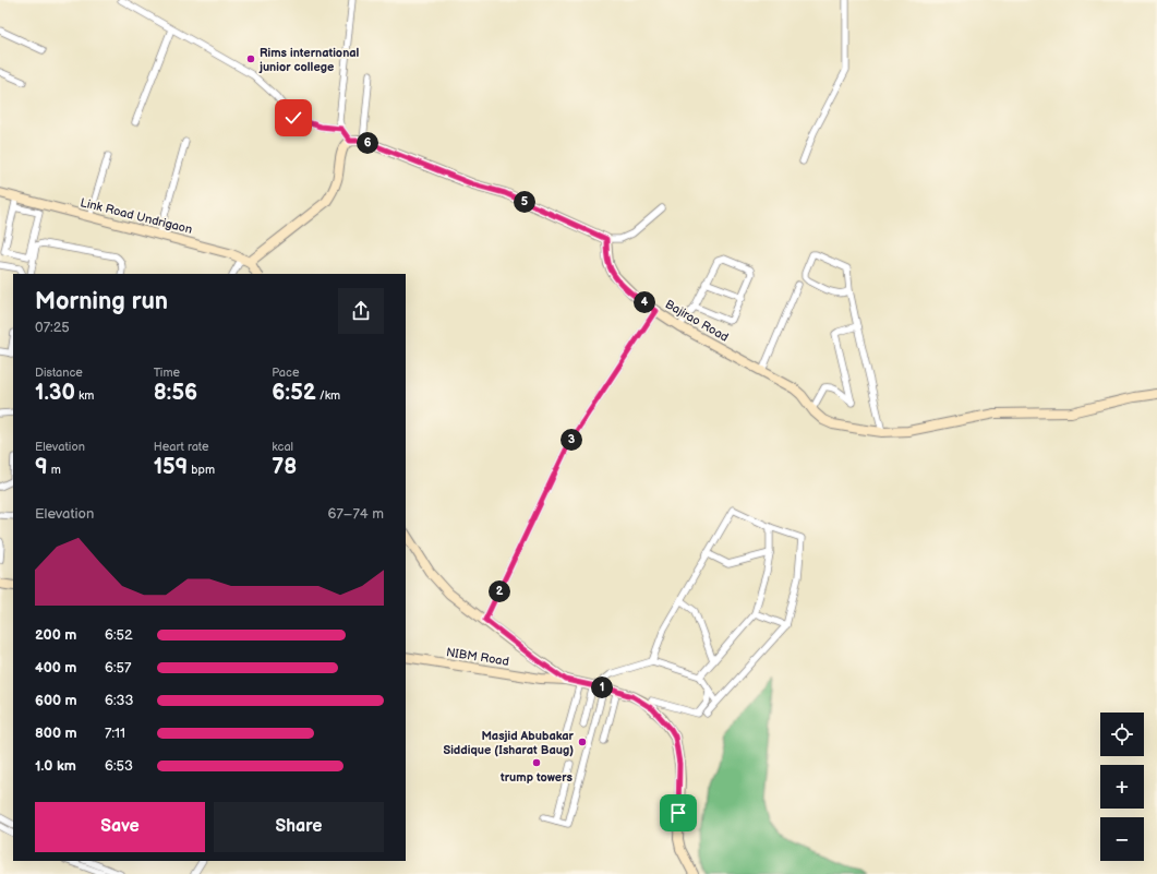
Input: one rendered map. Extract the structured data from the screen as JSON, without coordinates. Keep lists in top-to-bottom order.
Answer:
{
  "streets": {
    "street": ["Link Road Undrigaon", "Bajirao Road", "NIBM Road"]
  },
  "places": ["Rims international junior college", "Masjid Abubakar Siddique (Isharat Baug)", "trump towers"],
  "page": {
    "pins": [
      "6",
      "5",
      "4",
      "3",
      "2",
      "1"
    ],
    "heading": ["Morning run", "07:25"],
    "stats": [
      ["Distance", "1.30 km"],
      ["Time", "8:56"],
      ["Pace", "6:52 /km"],
      ["Elevation", "9 m"],
      ["Heart rate", "159 bpm"],
      ["kcal", "78"]
    ],
    "chart": ["Elevation", "67–74 m"],
    "list": [
      {
        "name": "200 m",
        "note": "6:52"
      },
      {
        "name": "400 m",
        "note": "6:57"
      },
      {
        "name": "600 m",
        "note": "6:33"
      },
      {
        "name": "800 m",
        "note": "7:11"
      },
      {
        "name": "1.0 km",
        "note": "6:53"
      }
    ],
    "map_buttons": ["+", "−"],
    "buttons": ["Save", "Share"]
  }
}
